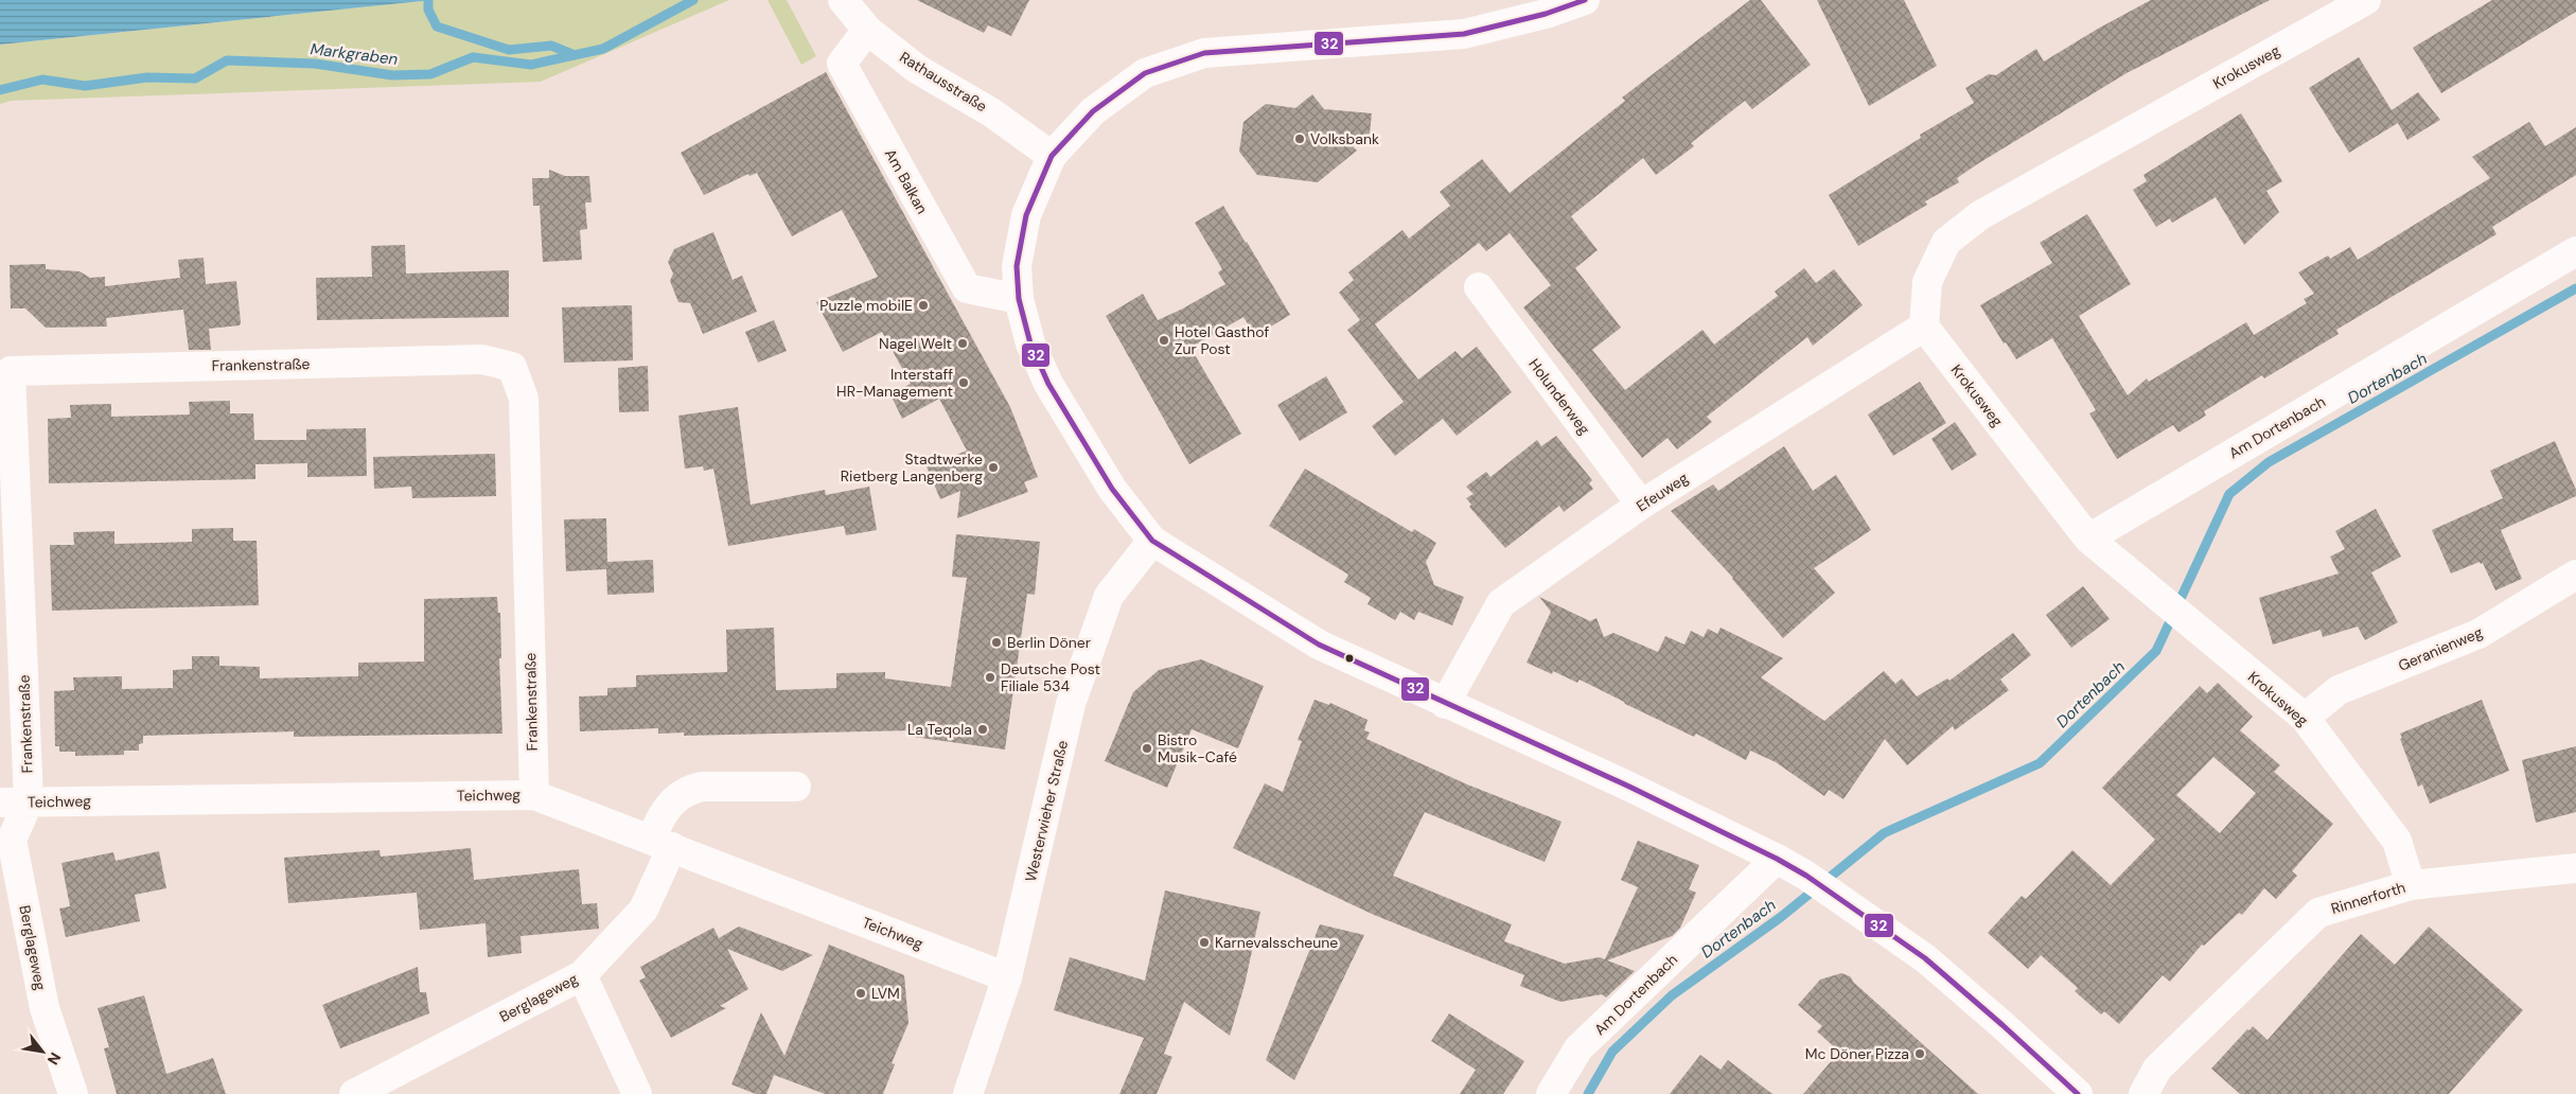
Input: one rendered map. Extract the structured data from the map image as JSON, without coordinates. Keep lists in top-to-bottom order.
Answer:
{
  "streets": {
    "street": [
      "Krokusweg",
      "Rathausstraße",
      "Am Balkan",
      "Frankenstraße",
      "Holunderweg",
      "Am Dortenbach",
      "Efeuweg",
      "Geranienweg",
      "Teichweg",
      "Westerwieher Straße",
      "Rinnerforth",
      "Berglageweg"
    ]
  },
  "crossings": [
    ["Krokusweg", "Am Dortenbach"],
    ["Krokusweg", "Efeuweg"],
    ["Krokusweg", "Geranienweg"],
    ["Krokusweg", "Rinnerforth"],
    ["Rathausstraße", "Am Balkan"],
    ["Frankenstraße", "Teichweg"],
    ["Frankenstraße", "Berglageweg"],
    ["Holunderweg", "Efeuweg"],
    ["Teichweg", "Westerwieher Straße"],
    ["Teichweg", "Berglageweg"]
  ],
  "water": ["Markgraben", "Dortenbach"],
  "places": [
    "Volksbank",
    "Puzzle mobilE",
    "Hotel Gasthof Zur Post",
    "Nagel Welt",
    "Interstaff HR-Management",
    "Stadtwerke Rietberg Langenberg",
    "Berlin Döner",
    "Deutsche Post Filiale 534",
    "La Teqola",
    "Bistro Musik-Café",
    "Karnevalsscheune",
    "LVM",
    "Mc Döner Pizza"
  ],
  "lines": ["transit line 32"],
  "north": "bottom right"
}
